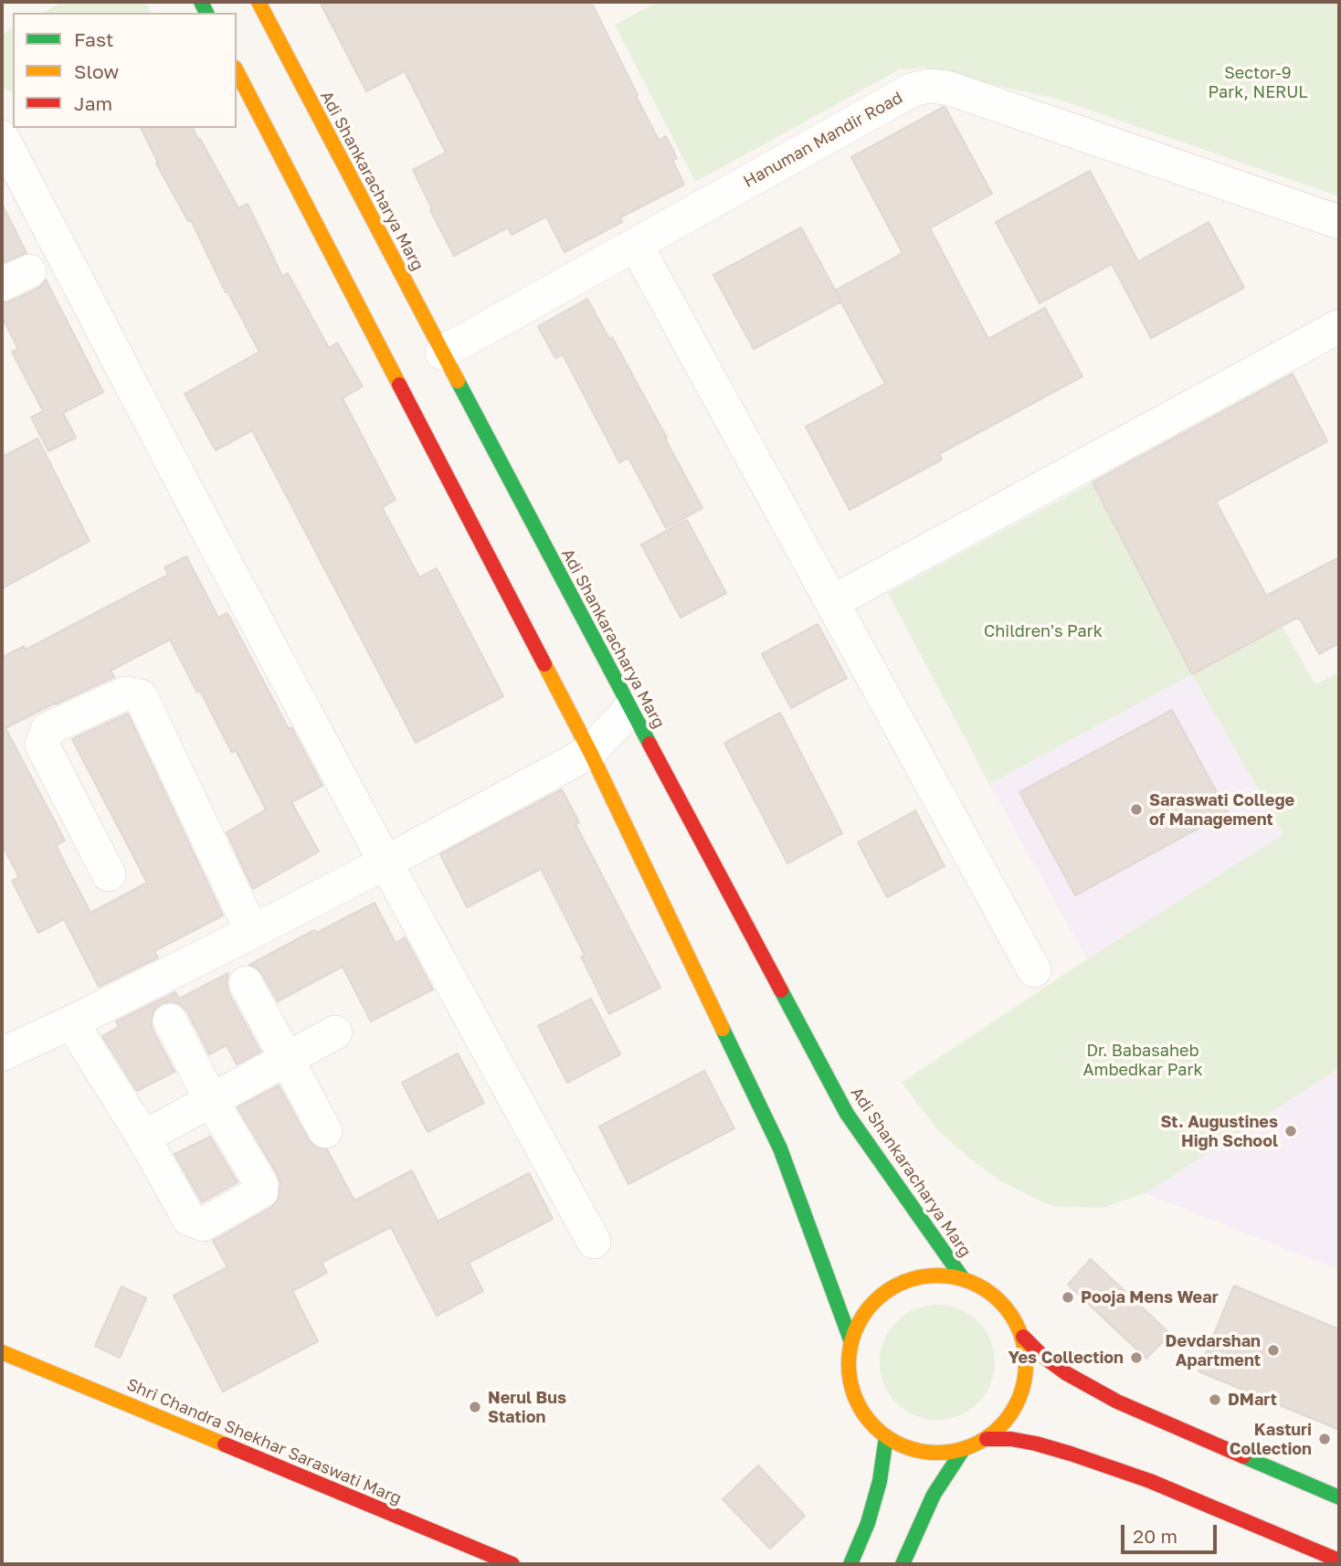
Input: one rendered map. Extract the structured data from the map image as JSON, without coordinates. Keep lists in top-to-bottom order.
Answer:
{
  "streets": {
    "main road": ["Adi Shankaracharya Marg", "Shri Chandra Shekhar Saraswati Marg"],
    "street": ["Hanuman Mandir Road"]
  },
  "crossings": [
    ["Hanuman Mandir Road", "Adi Shankaracharya Marg"]
  ],
  "parks": ["Sector-9 Park, NERUL", "Children's Park", "Dr. Babasaheb Ambedkar Park"],
  "places": [
    "Saraswati College of Management",
    "St. Augustines High School",
    "Pooja Mens Wear",
    "Devdarshan Apartment",
    "Yes Collection",
    "DMart",
    "Nerul Bus Station",
    "Kasturi Collection"
  ],
  "legend": ["Fast", "Slow", "Jam"],
  "scale_bar": "20 m"
}
